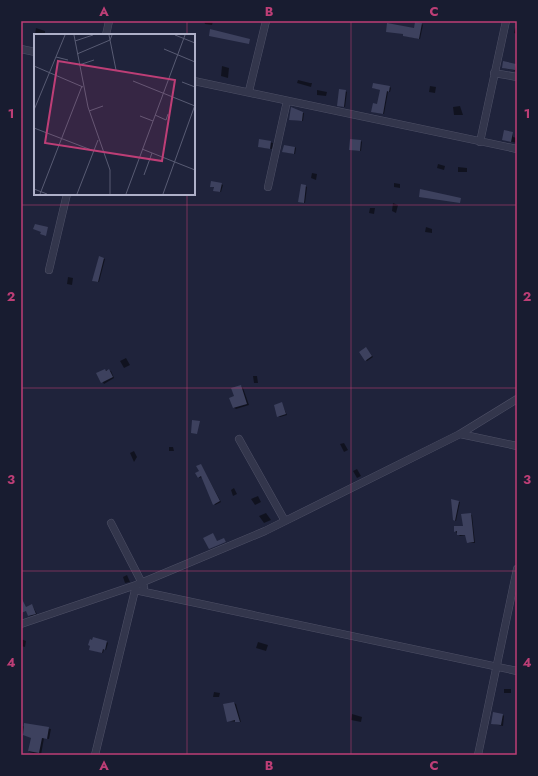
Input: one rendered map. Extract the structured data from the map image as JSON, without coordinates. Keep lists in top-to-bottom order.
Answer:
{
  "grid": {
    "columns": ["A", "B", "C"],
    "rows": [
      "1",
      "2",
      "3",
      "4"
    ]
  }
}
